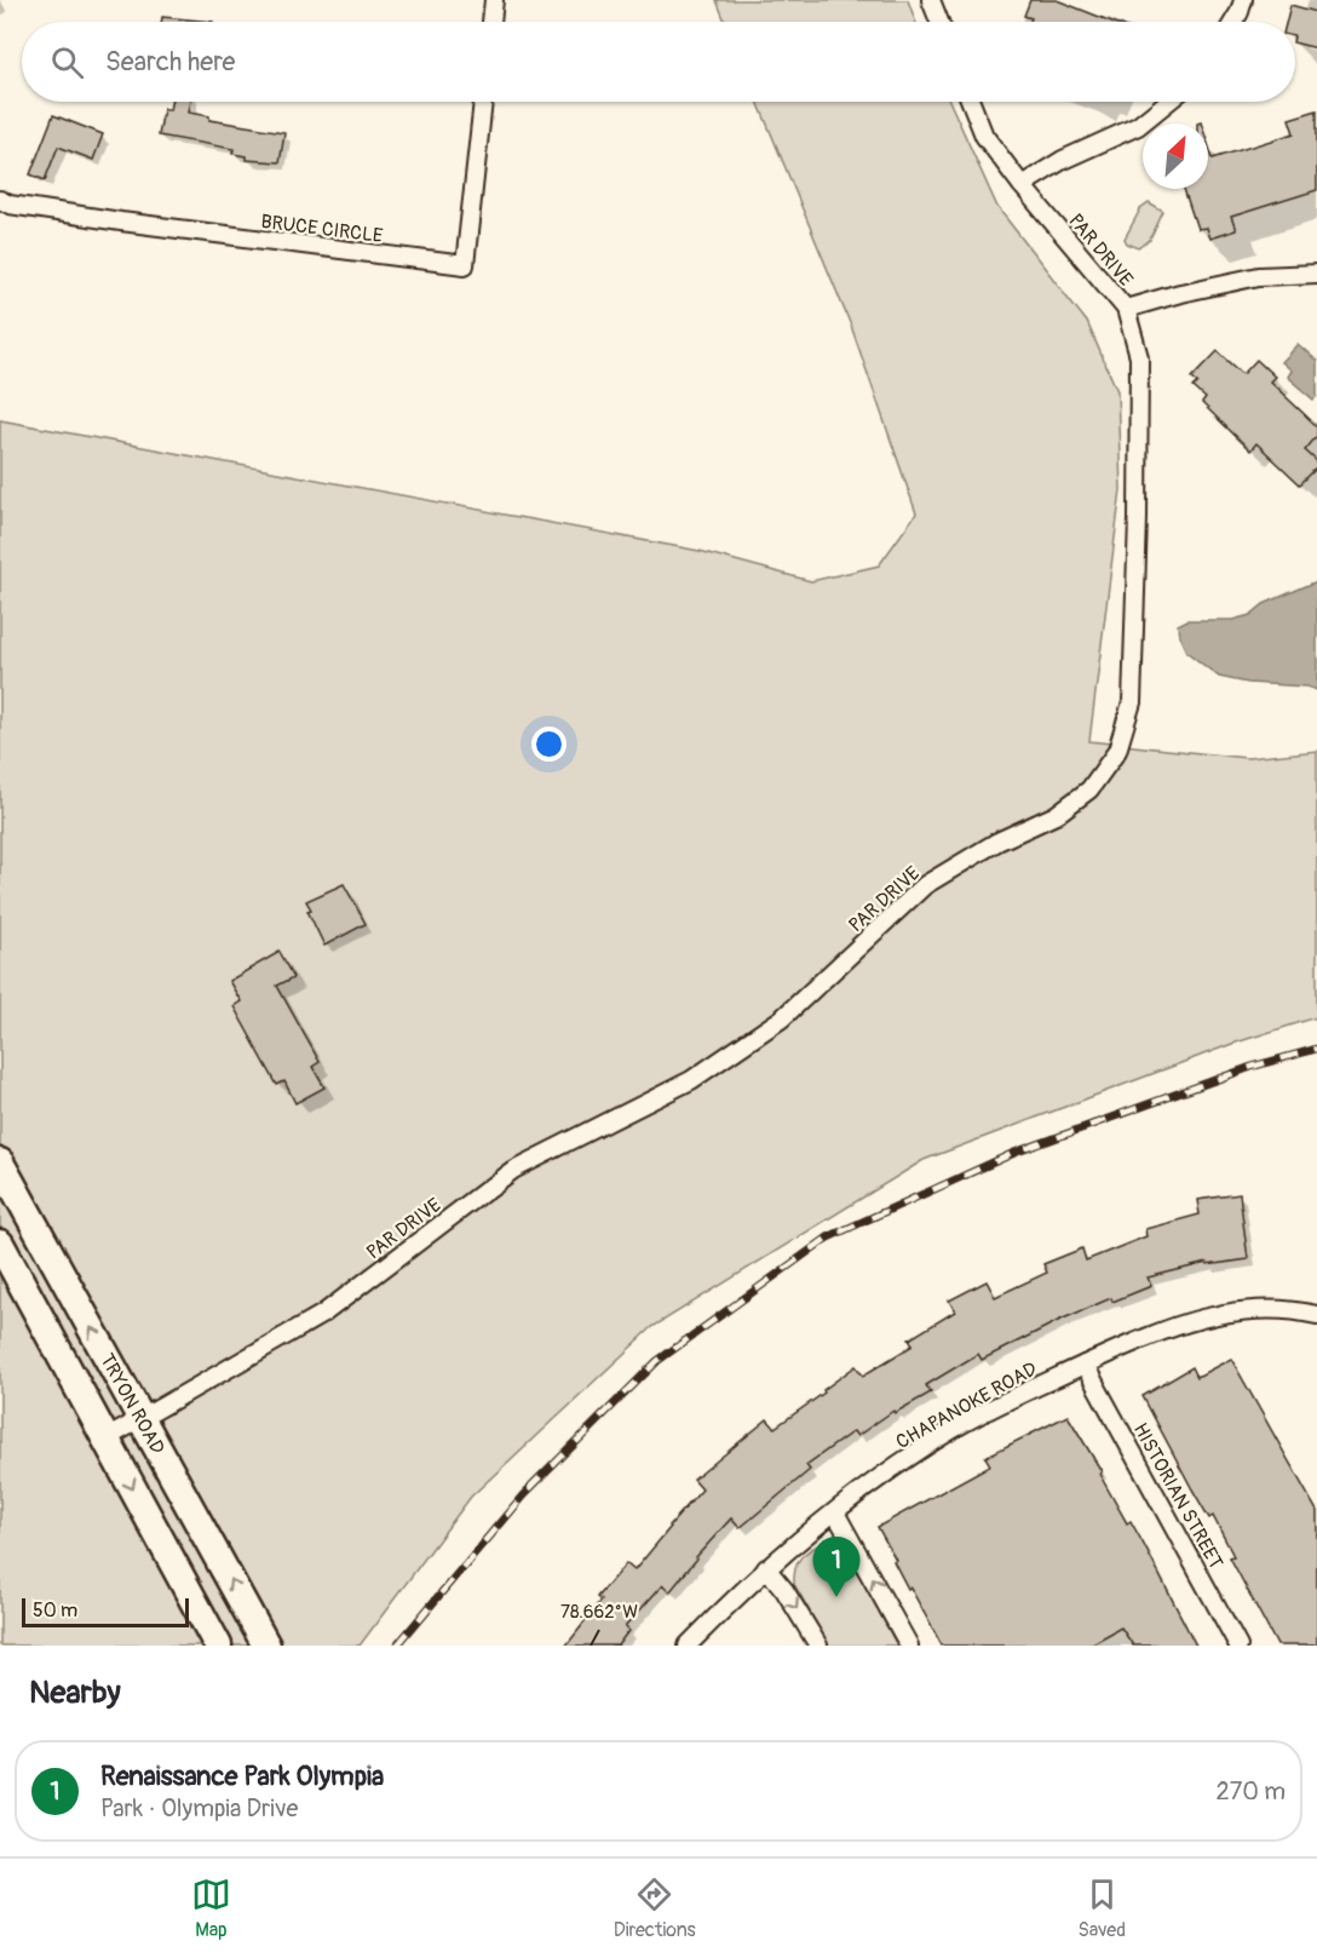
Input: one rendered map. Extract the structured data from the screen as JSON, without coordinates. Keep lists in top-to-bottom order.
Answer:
{
  "streets": {
    "main road": ["TRYON ROAD"],
    "street": [
      "BRUCE CIRCLE",
      "PAR DRIVE",
      "CHAPANOKE ROAD",
      "HISTORIAN STREET"
    ]
  },
  "crossings": [
    ["PAR DRIVE", "TRYON ROAD"],
    ["CHAPANOKE ROAD", "HISTORIAN STREET"]
  ],
  "scale_bar": "50 m",
  "north": "top right",
  "page": {
    "search": "Search here",
    "pins": "1",
    "scale": "50 m",
    "heading": "Nearby",
    "list": [
      {
        "mark": "1",
        "name": "Renaissance Park Olympia",
        "note": "Park · Olympia Drive",
        "value": "270 m"
      }
    ],
    "nav": ["Map", "Directions", "Saved"]
  },
  "coordinates": ["78.662°W"]
}
